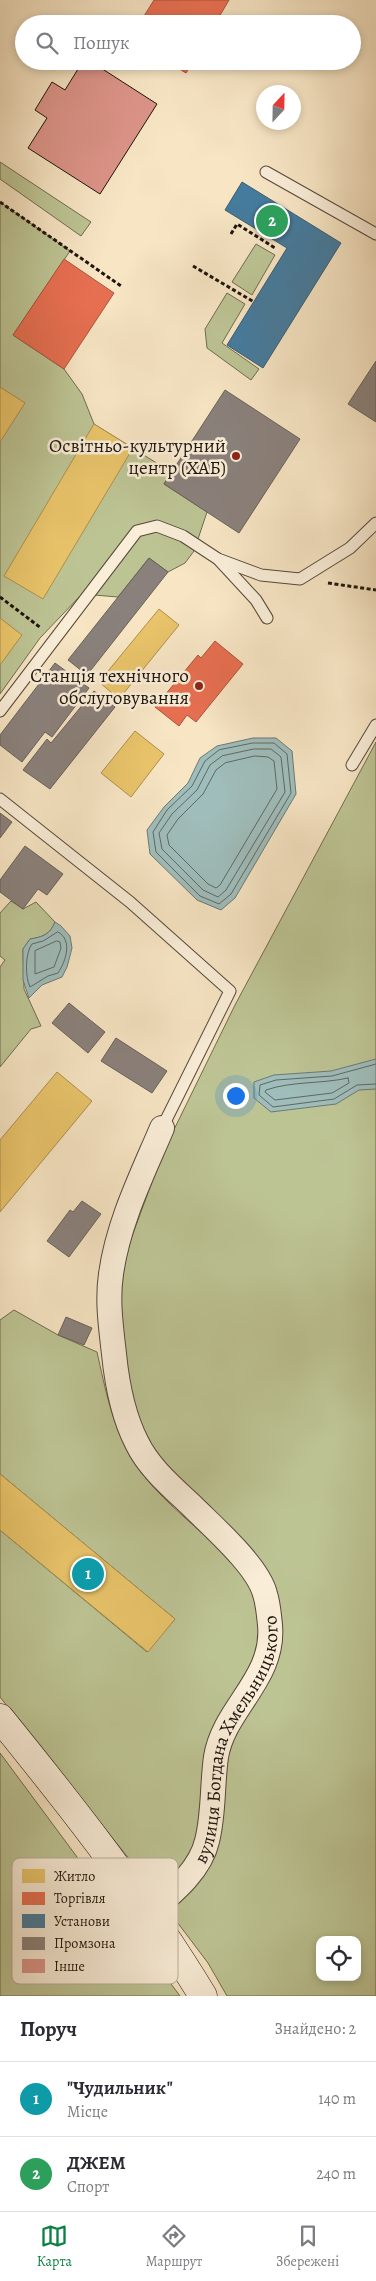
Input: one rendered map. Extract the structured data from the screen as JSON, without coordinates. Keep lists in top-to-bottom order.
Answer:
{
  "streets": {
    "street": ["вулиця Богдана Хмельницького"]
  },
  "places": ["Освітньо-культурний центр (ХАБ)", "Cтанція технічного обслуговування"],
  "legend": [
    "Житло",
    "Торгівля",
    "Установи",
    "Промзона",
    "Інше"
  ],
  "north": "top",
  "page": {
    "search": "Пошук",
    "pins": ["2", "1"],
    "heading": ["Поруч", "Знайдено: 2"],
    "list": [
      {
        "mark": "1",
        "name": "\"Чудильник\"",
        "note": "Місце",
        "value": "140 m"
      },
      {
        "mark": "2",
        "name": "ДЖЕМ",
        "note": "Спорт",
        "value": "240 m"
      }
    ],
    "nav": ["Карта", "Маршрут", "Збережені"]
  }
}
